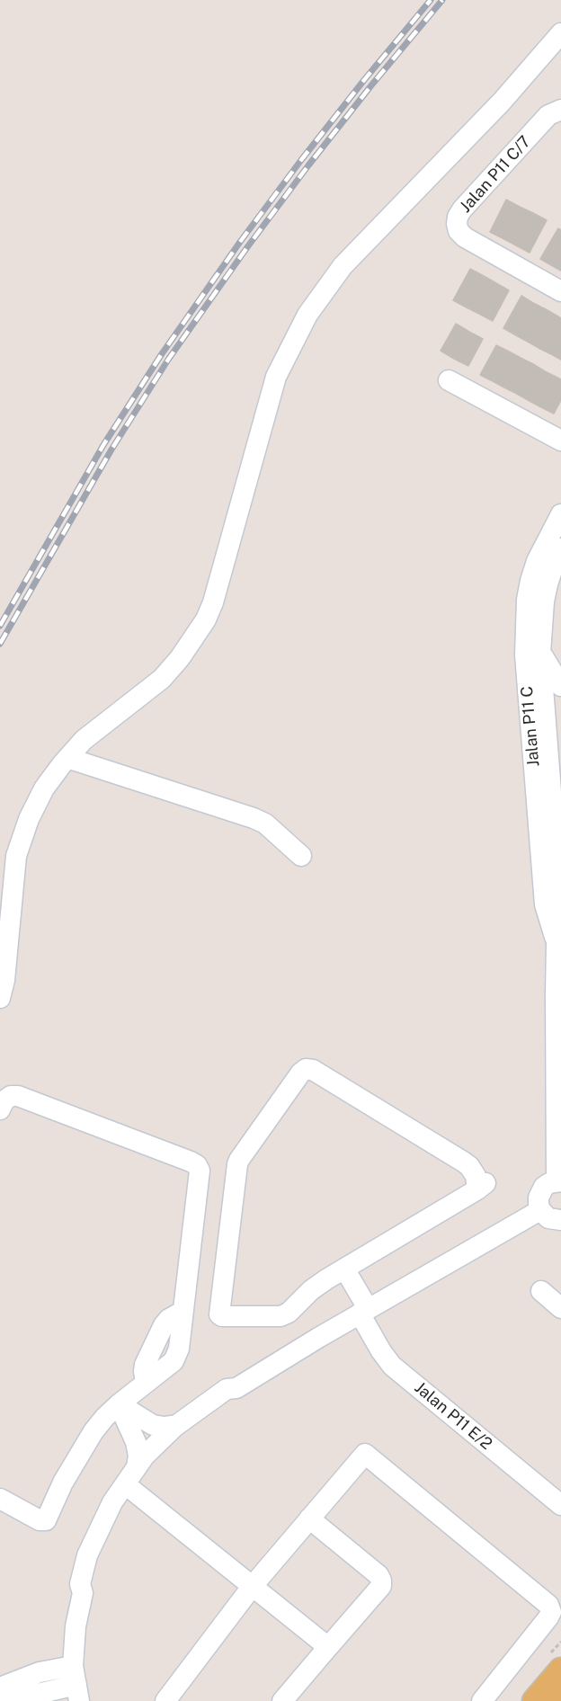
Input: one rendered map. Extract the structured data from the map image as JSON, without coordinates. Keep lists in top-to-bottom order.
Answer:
{
  "streets": {
    "street": ["Jalan P11 C/7", "Jalan P11 C", "Jalan P11 E/2"]
  }
}
